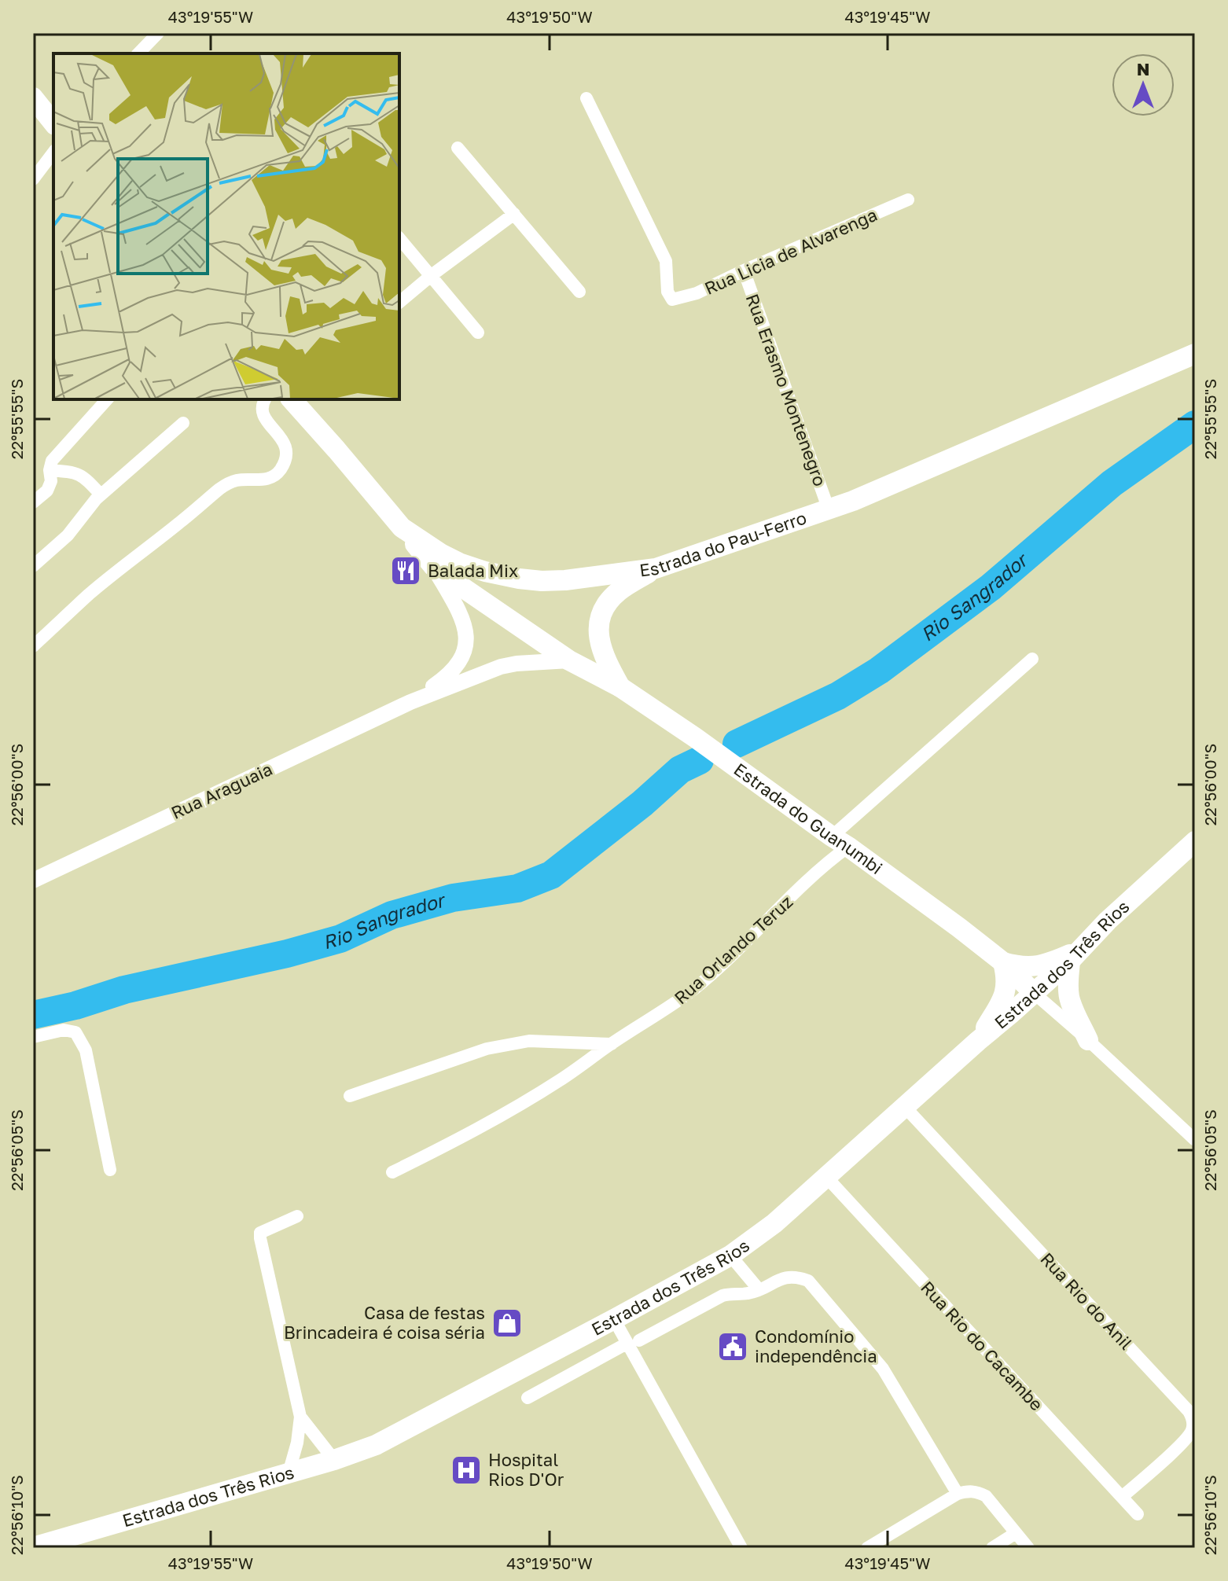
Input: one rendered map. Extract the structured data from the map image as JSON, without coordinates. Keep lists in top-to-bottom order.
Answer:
{
  "streets": {
    "main road": ["Estrada do Pau-Ferro", "Estrada do Guanumbi", "Estrada dos Três Rios"],
    "street": [
      "Rua Licia de Alvarenga",
      "Rua Erasmo Montenegro",
      "Rua Araguaia",
      "Rua Orlando Teruz",
      "Rua Rio do Anil",
      "Rua Rio do Cacambe"
    ]
  },
  "crossings": [
    ["Rua Licia de Alvarenga", "Rua Erasmo Montenegro"],
    ["Rua Erasmo Montenegro", "Estrada do Pau-Ferro"],
    ["Estrada do Pau-Ferro", "Estrada do Guanumbi"],
    ["Rua Araguaia", "Estrada do Guanumbi"],
    ["Estrada do Guanumbi", "Rua Orlando Teruz"],
    ["Estrada do Guanumbi", "Estrada dos Três Rios"],
    ["Estrada dos Três Rios", "Rua Rio do Anil"],
    ["Estrada dos Três Rios", "Rua Rio do Cacambe"],
    ["Rua Rio do Anil", "Rua Rio do Cacambe"]
  ],
  "water": ["Rio Sangrador"],
  "places": {
    "restaurant": ["Balada Mix"],
    "shop": ["Casa de festas Brincadeira é coisa séria"],
    "public building": ["Condomínio independência"],
    "hospital": ["Hospital Rios D'Or"]
  },
  "north": "top",
  "coordinates": [
    "43°19'55\"W",
    "43°19'50\"W",
    "43°19'45\"W",
    "22°55'55\"S",
    "22°56'00\"S",
    "22°56'05\"S",
    "22°56'10\"S"
  ]
}
